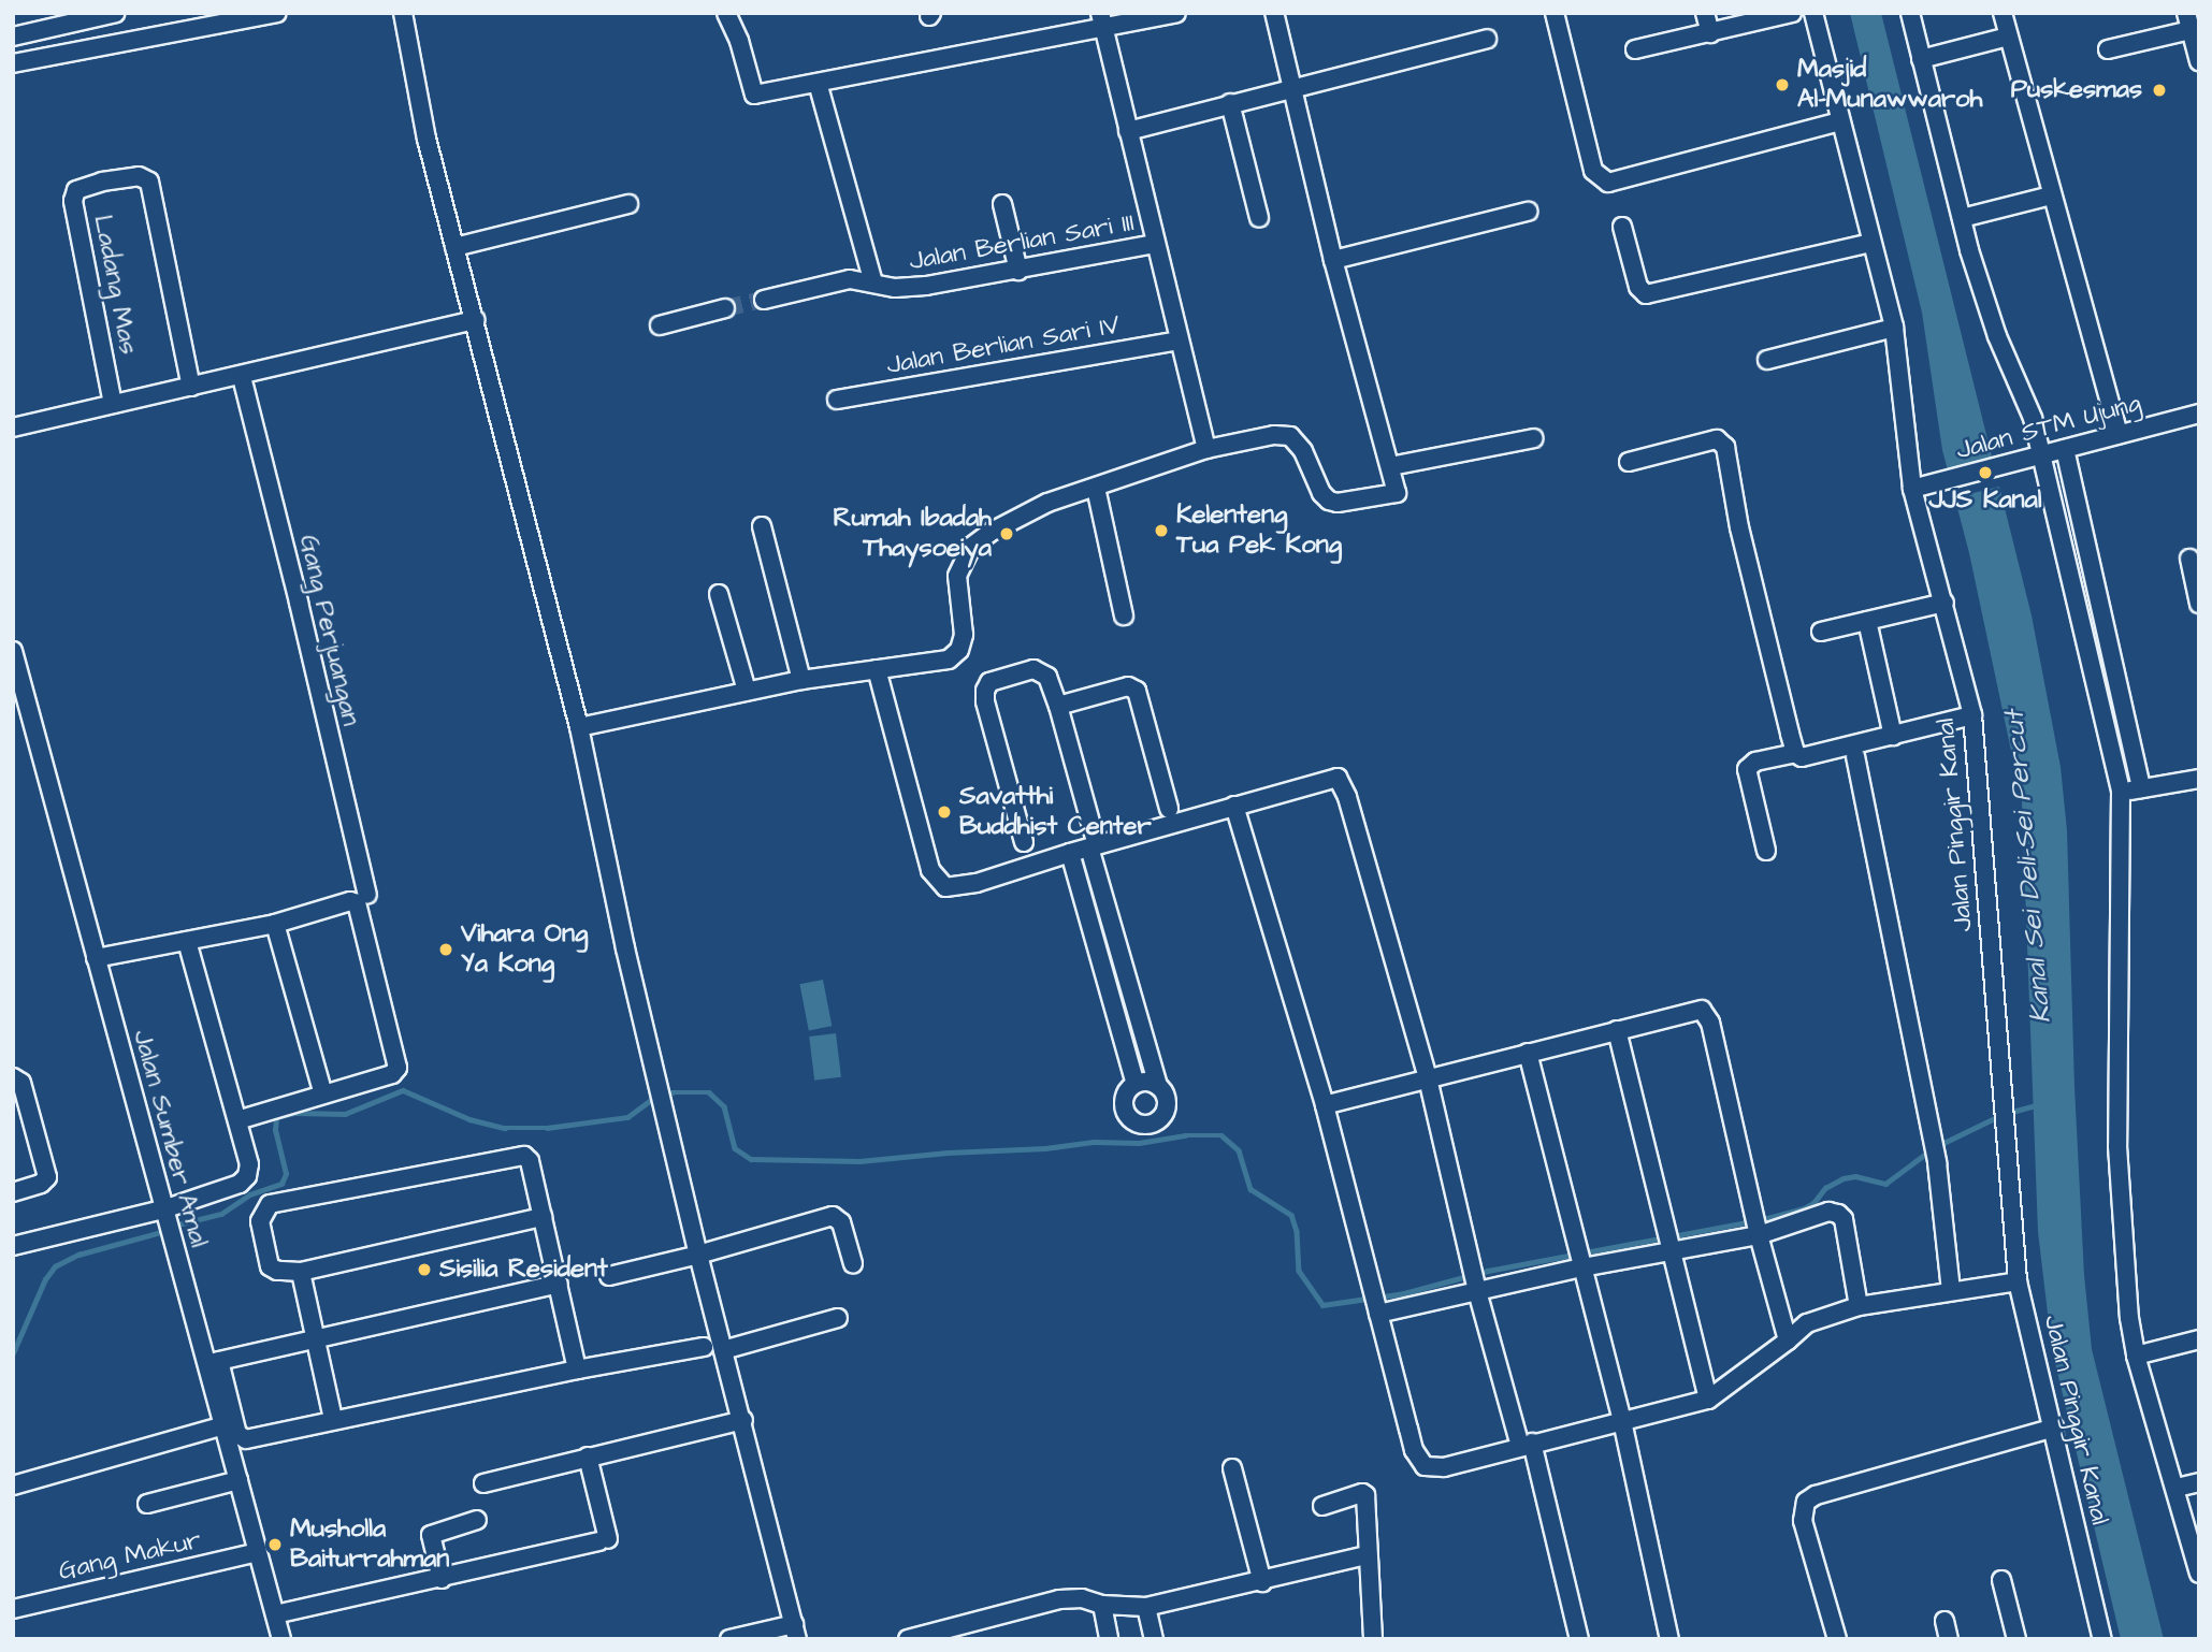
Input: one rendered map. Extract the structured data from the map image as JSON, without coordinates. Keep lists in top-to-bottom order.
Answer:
{
  "streets": {
    "street": [
      "Jalan Berlian Sari III",
      "Ladang Mas",
      "Jalan Berlian Sari IV",
      "Jalan STM Ujung",
      "Gang Perjuangan",
      "Jalan Pinggir Kanal",
      "Jalan Sumber Amal",
      "Gang Makur"
    ]
  },
  "crossings": [
    ["Jalan STM Ujung", "Jalan Pinggir Kanal"],
    ["Jalan Sumber Amal", "Gang Makur"]
  ],
  "water": ["Kanal Sei Deli–Sei Percut"],
  "places": [
    "Masjid Al-Munawwaroh",
    "Puskesmas",
    "JJS Kanal",
    "Kelenteng Tua Pek Kong",
    "Rumah Ibadah Thaysoeiya",
    "Savatthi Buddhist Center",
    "Vihara Ong Ya Kong",
    "Sisilia Resident",
    "Musholla Baiturrahman"
  ]
}
